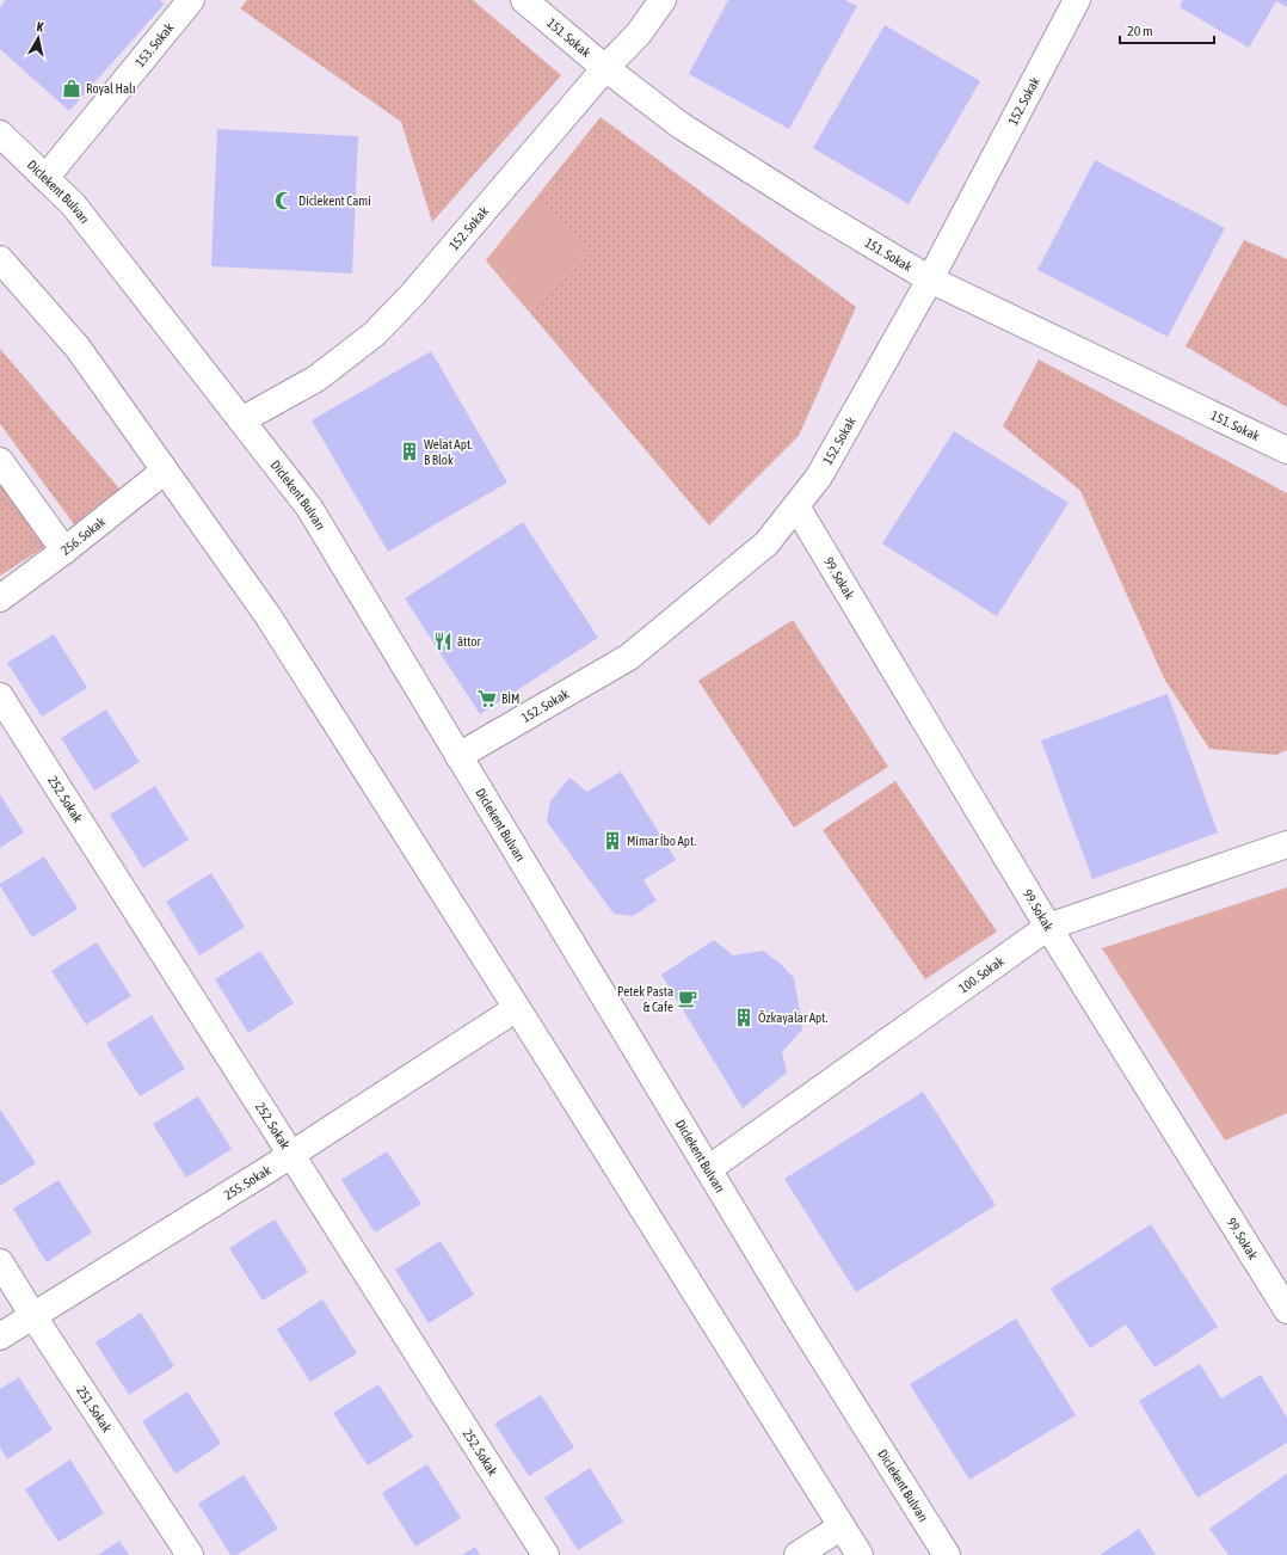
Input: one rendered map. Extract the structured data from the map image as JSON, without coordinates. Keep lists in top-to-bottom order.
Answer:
{
  "streets": {
    "street": [
      "151. Sokak",
      "153. Sokak",
      "152. Sokak",
      "Diclekent Bulvarı",
      "256. Sokak",
      "99. Sokak",
      "252. Sokak",
      "100. Sokak",
      "255. Sokak",
      "251. Sokak"
    ]
  },
  "crossings": [
    ["151. Sokak", "152. Sokak"],
    ["153. Sokak", "Diclekent Bulvarı"],
    ["152. Sokak", "Diclekent Bulvarı"],
    ["152. Sokak", "99. Sokak"],
    ["Diclekent Bulvarı", "100. Sokak"],
    ["99. Sokak", "100. Sokak"],
    ["252. Sokak", "255. Sokak"],
    ["255. Sokak", "251. Sokak"]
  ],
  "places": {
    "shop": ["Royal Halı"],
    "mosque": ["Diclekent Cami"],
    "building": ["Welat Apt. B Blok", "Mimar İbo Apt.", "Özkayalar Apt."],
    "restaurant": ["âttor"],
    "supermarket": ["BİM"],
    "cafe": ["Petek Pasta & Cafe"]
  },
  "scale_bar": "20 m",
  "north": "top"
}
